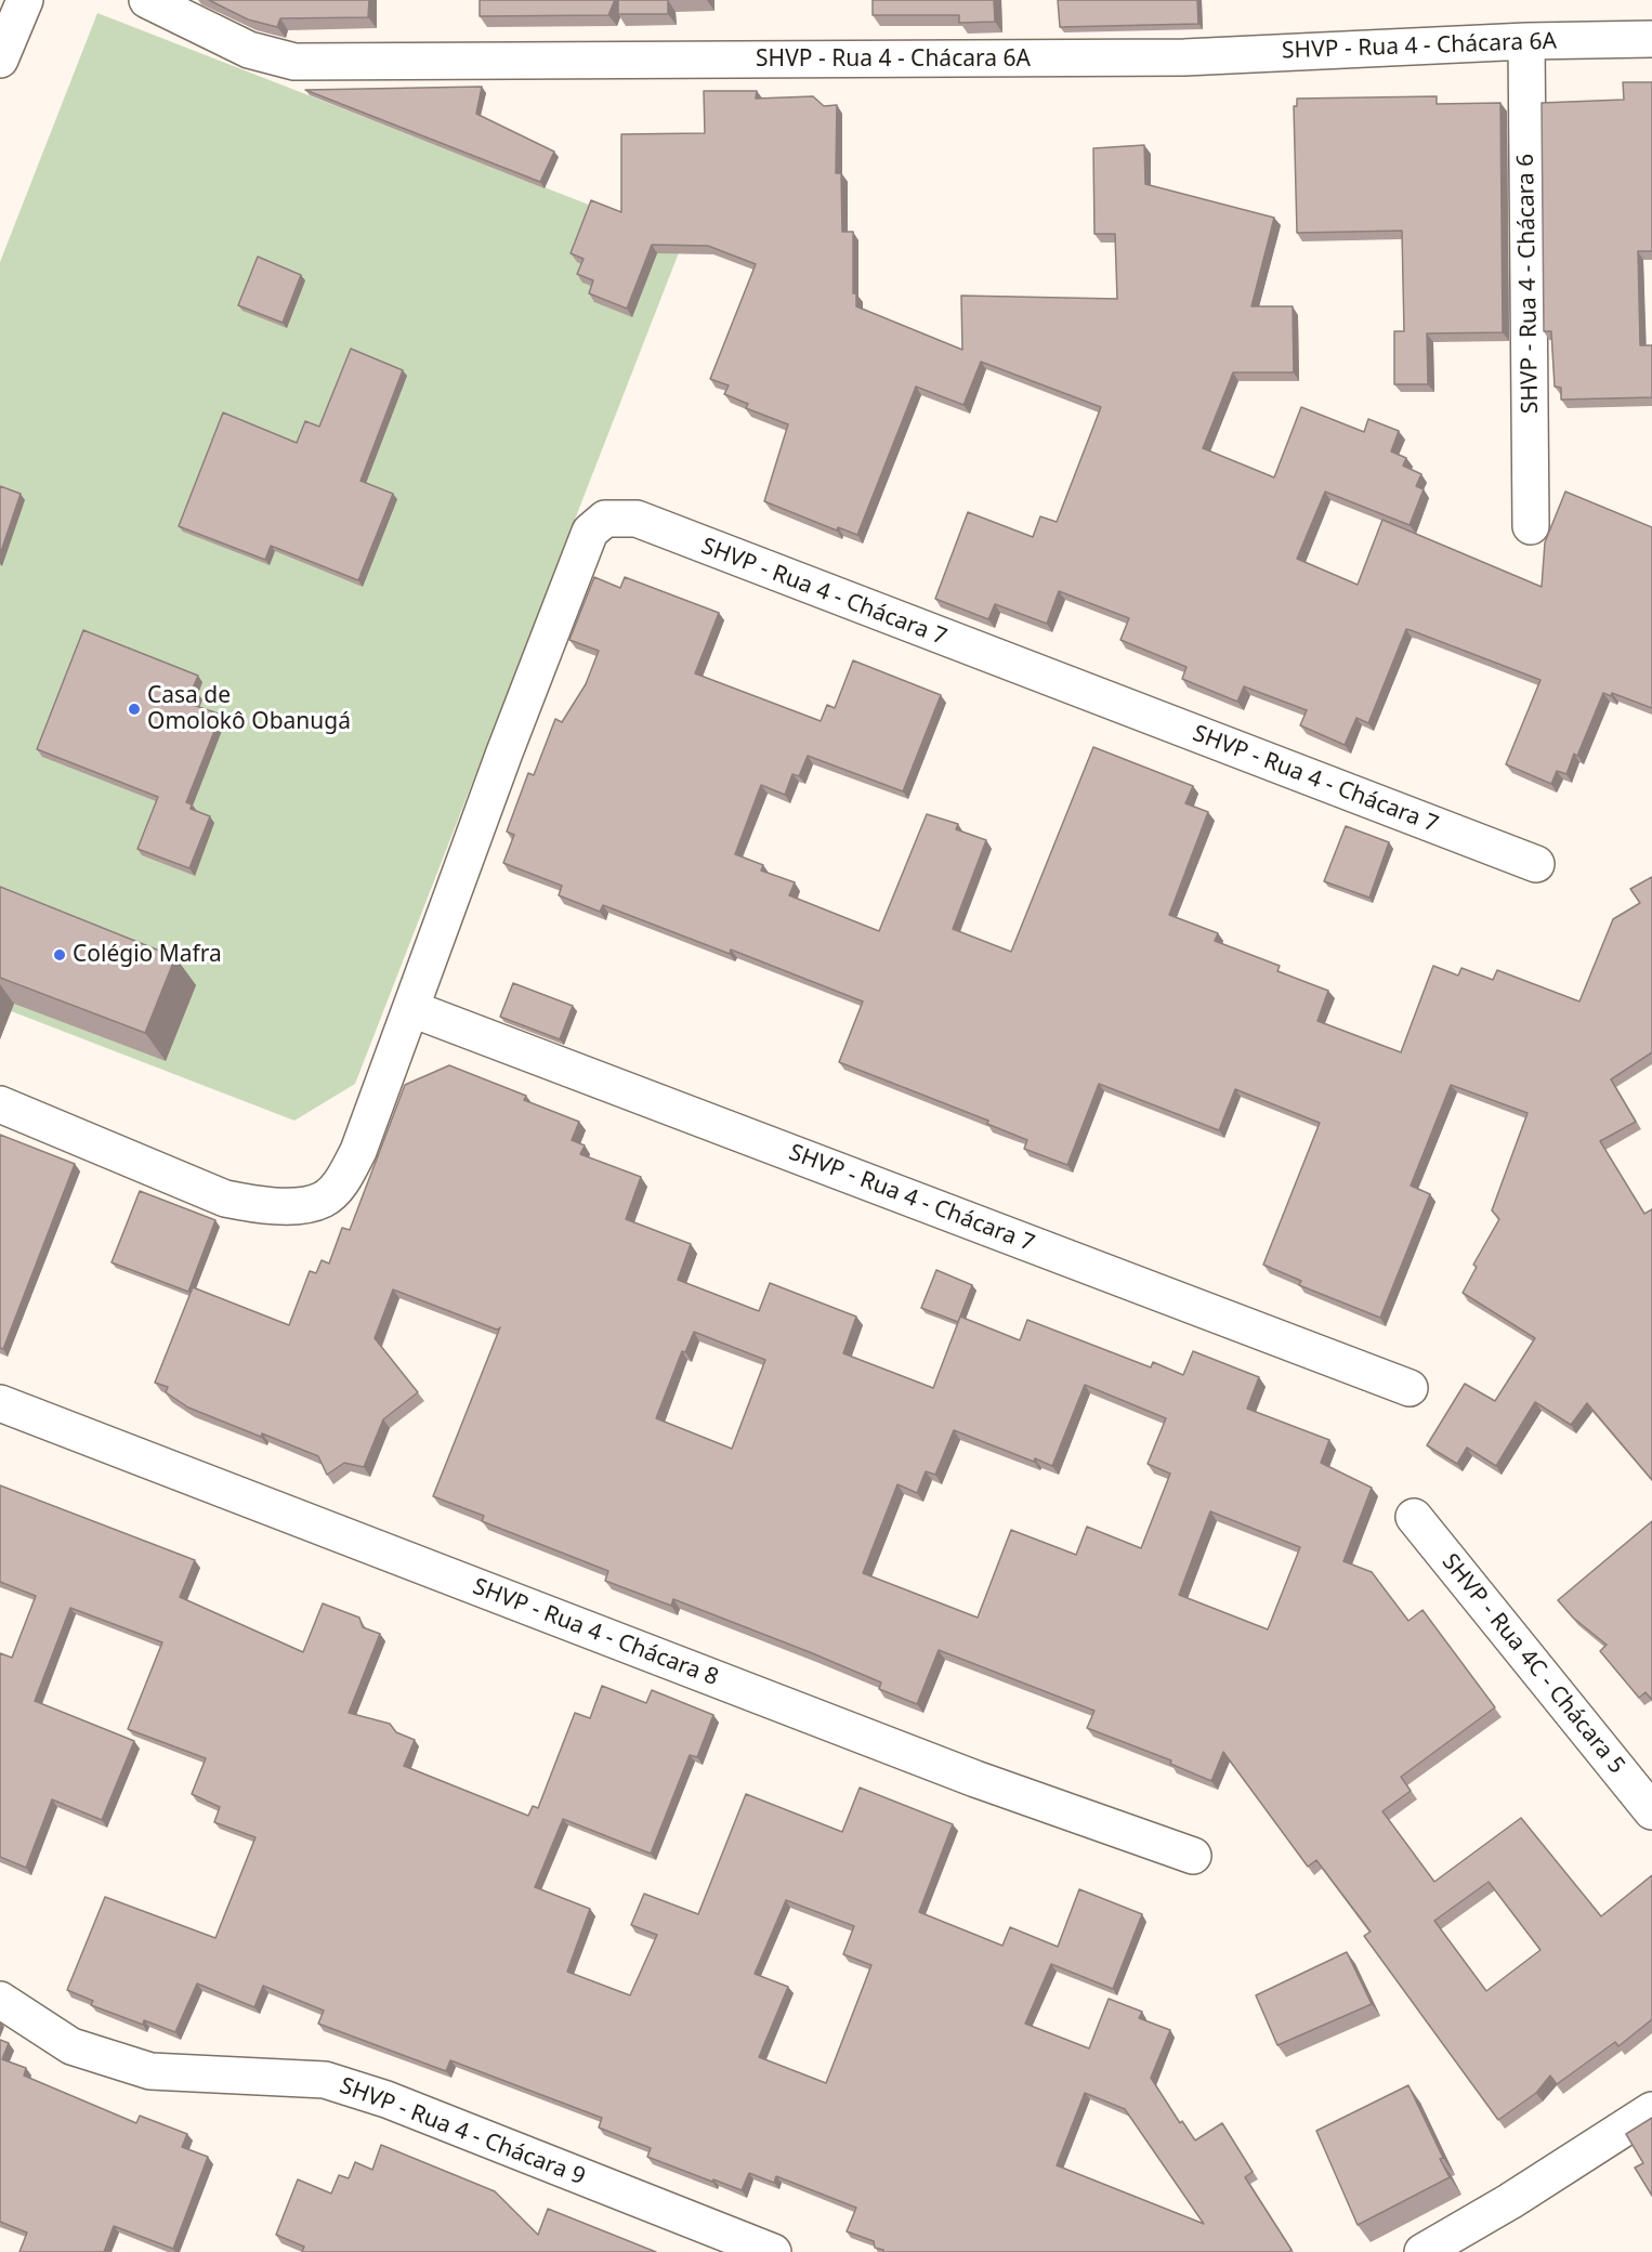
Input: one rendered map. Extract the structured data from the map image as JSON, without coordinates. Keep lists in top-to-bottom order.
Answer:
{
  "streets": {
    "street": [
      "SHVP - Rua 4 - Chácara 6A",
      "SHVP - Rua 4 - Chácara 6",
      "SHVP - Rua 4 - Chácara 7",
      "SHVP - Rua 4 - Chácara 8",
      "SHVP - Rua 4C - Chácara 5",
      "SHVP - Rua 4 - Chácara 9"
    ]
  },
  "crossings": [
    ["SHVP - Rua 4 - Chácara 6A", "SHVP - Rua 4 - Chácara 6"]
  ],
  "places": ["Casa de Omolokô Obanugá", "Colégio Mafra"]
}
